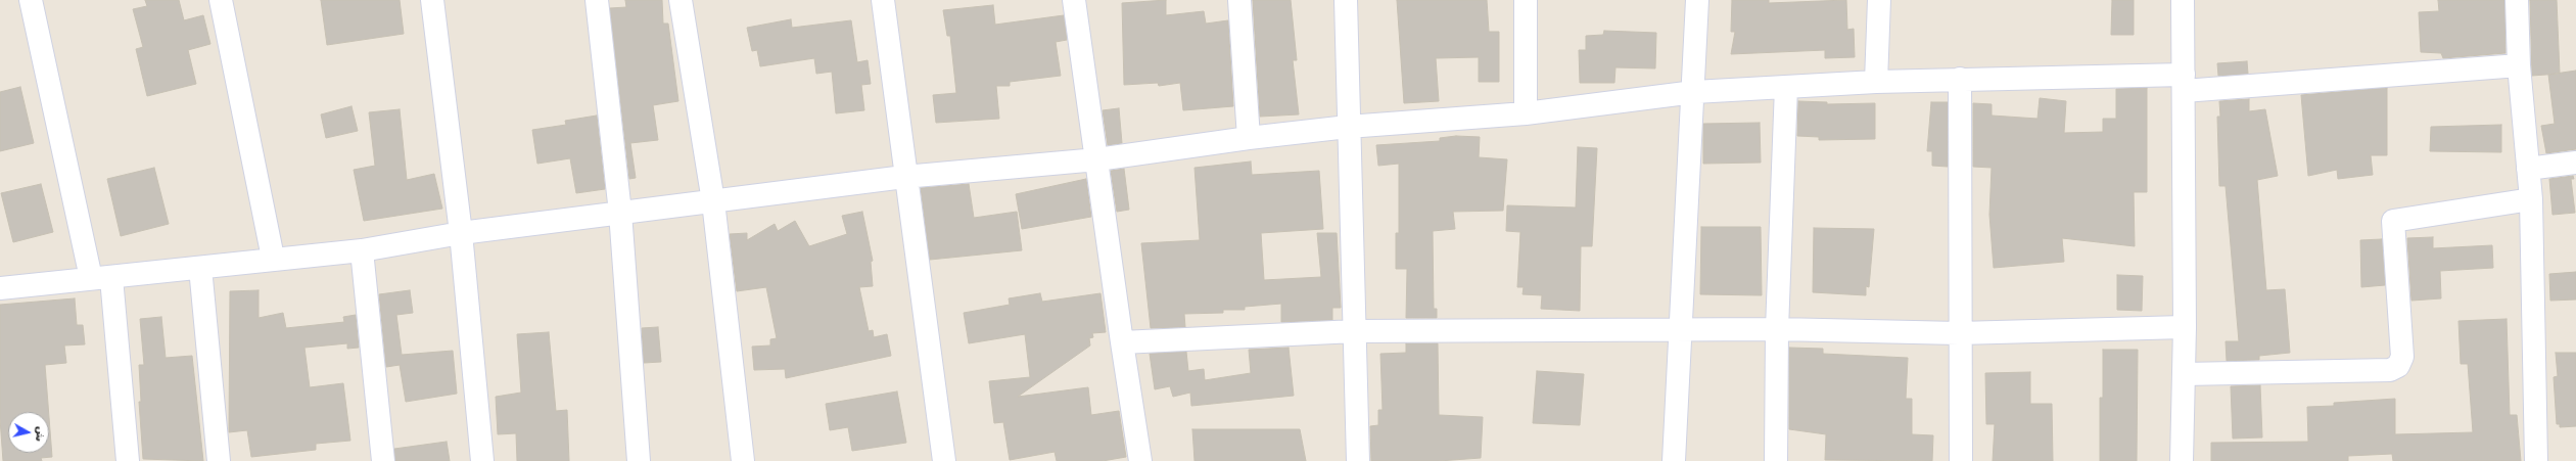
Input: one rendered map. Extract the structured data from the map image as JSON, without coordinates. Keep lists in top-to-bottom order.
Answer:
{
  "north": "right"
}
